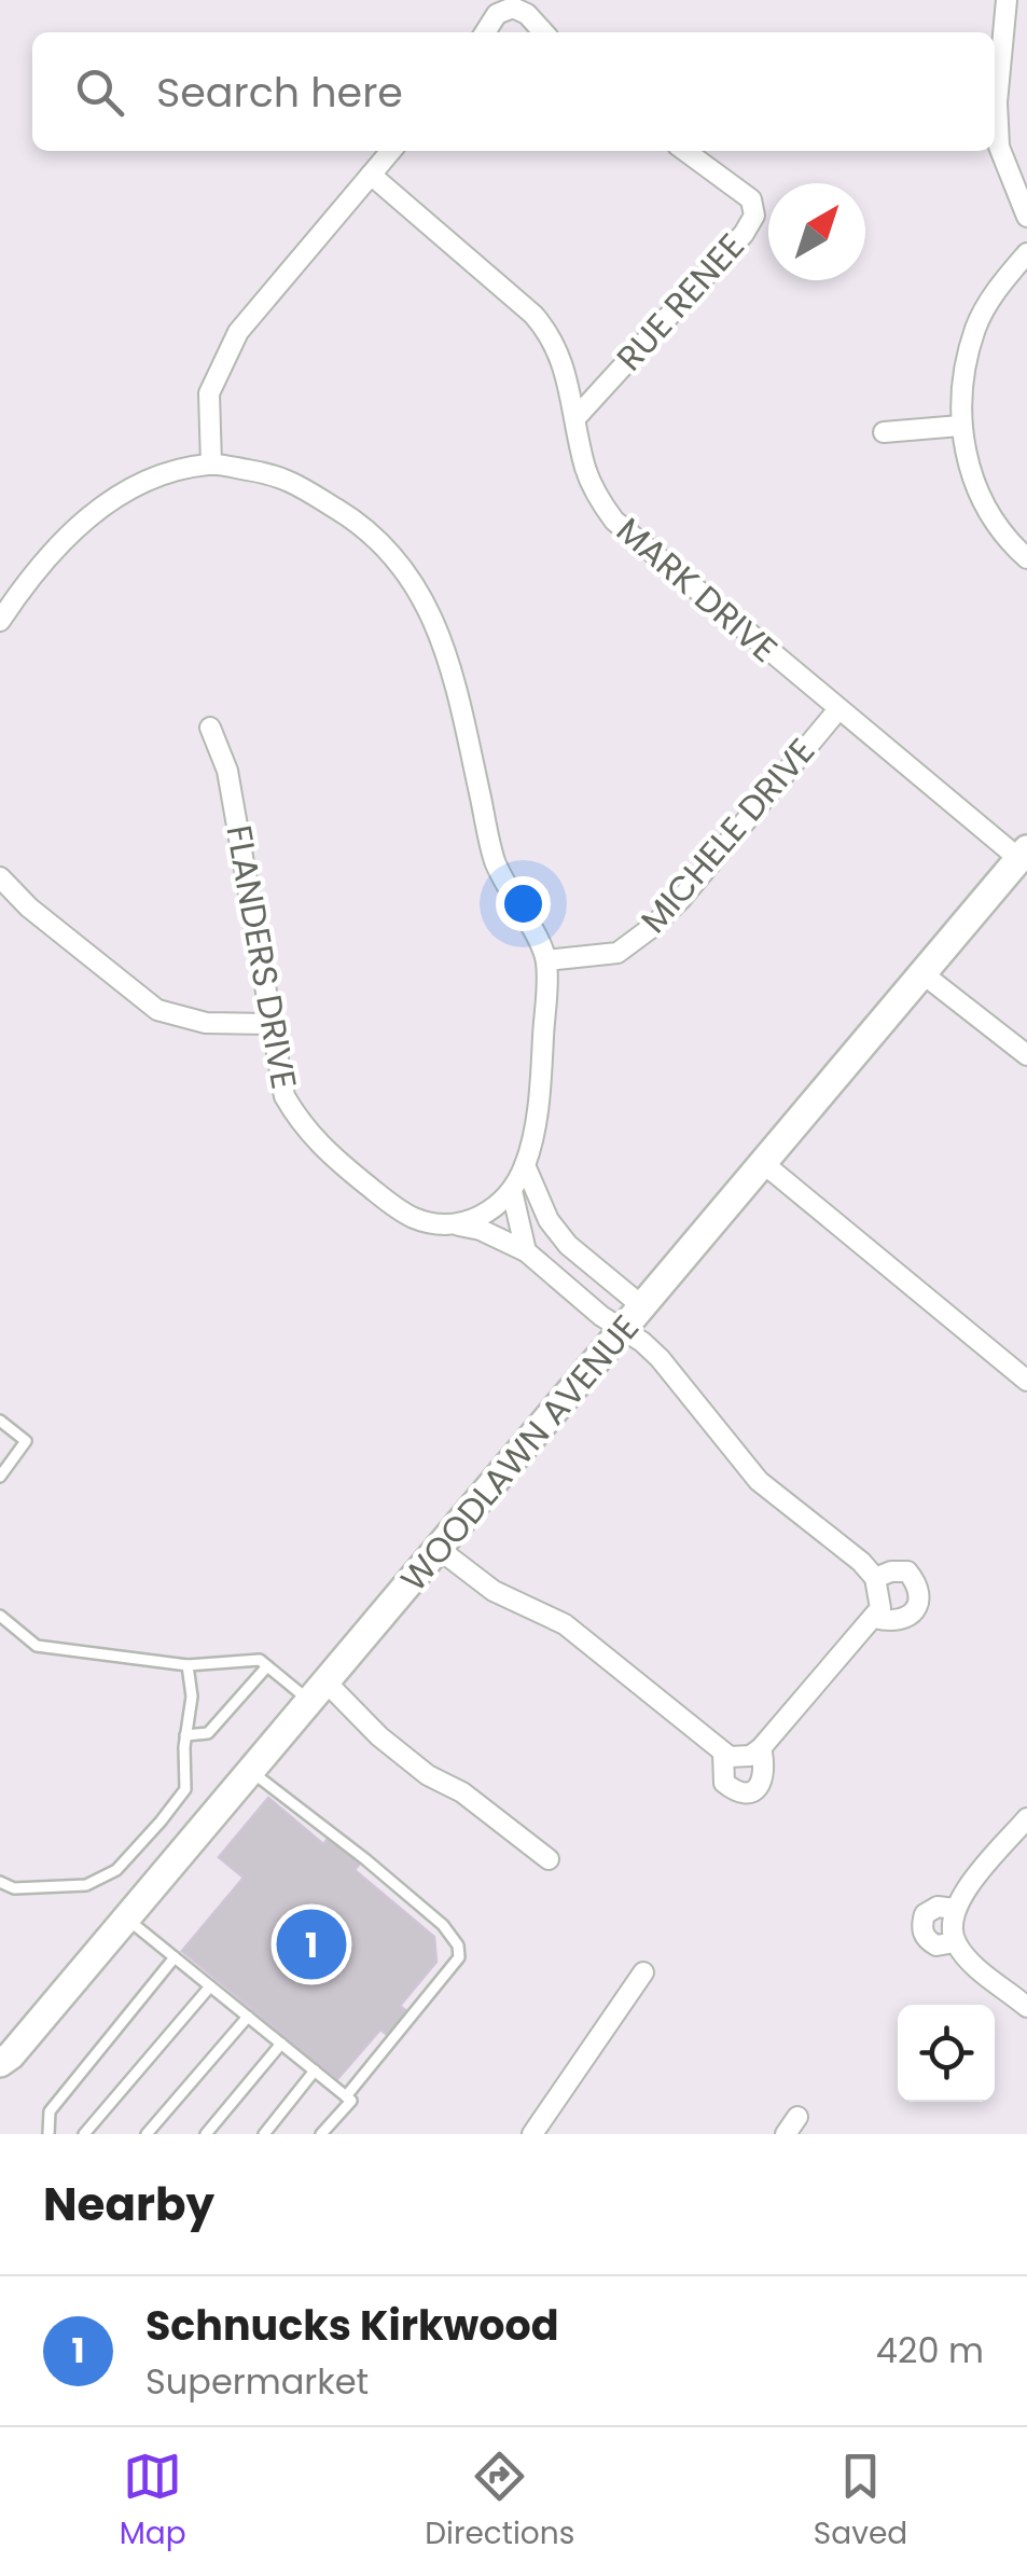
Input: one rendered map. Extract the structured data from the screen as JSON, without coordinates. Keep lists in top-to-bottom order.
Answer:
{
  "streets": {
    "street": [
      "RUE RENEE",
      "MARK DRIVE",
      "MICHELE DRIVE",
      "FLANDERS DRIVE",
      "WOODLAWN AVENUE"
    ]
  },
  "crossings": [
    ["RUE RENEE", "MARK DRIVE"],
    ["MARK DRIVE", "MICHELE DRIVE"],
    ["MARK DRIVE", "WOODLAWN AVENUE"],
    ["FLANDERS DRIVE", "WOODLAWN AVENUE"]
  ],
  "north": "top right",
  "page": {
    "search": "Search here",
    "pins": "1",
    "heading": "Nearby",
    "list": [
      {
        "mark": "1",
        "name": "Schnucks Kirkwood",
        "note": "Supermarket",
        "value": "420 m"
      }
    ],
    "nav": ["Map", "Directions", "Saved"]
  }
}
